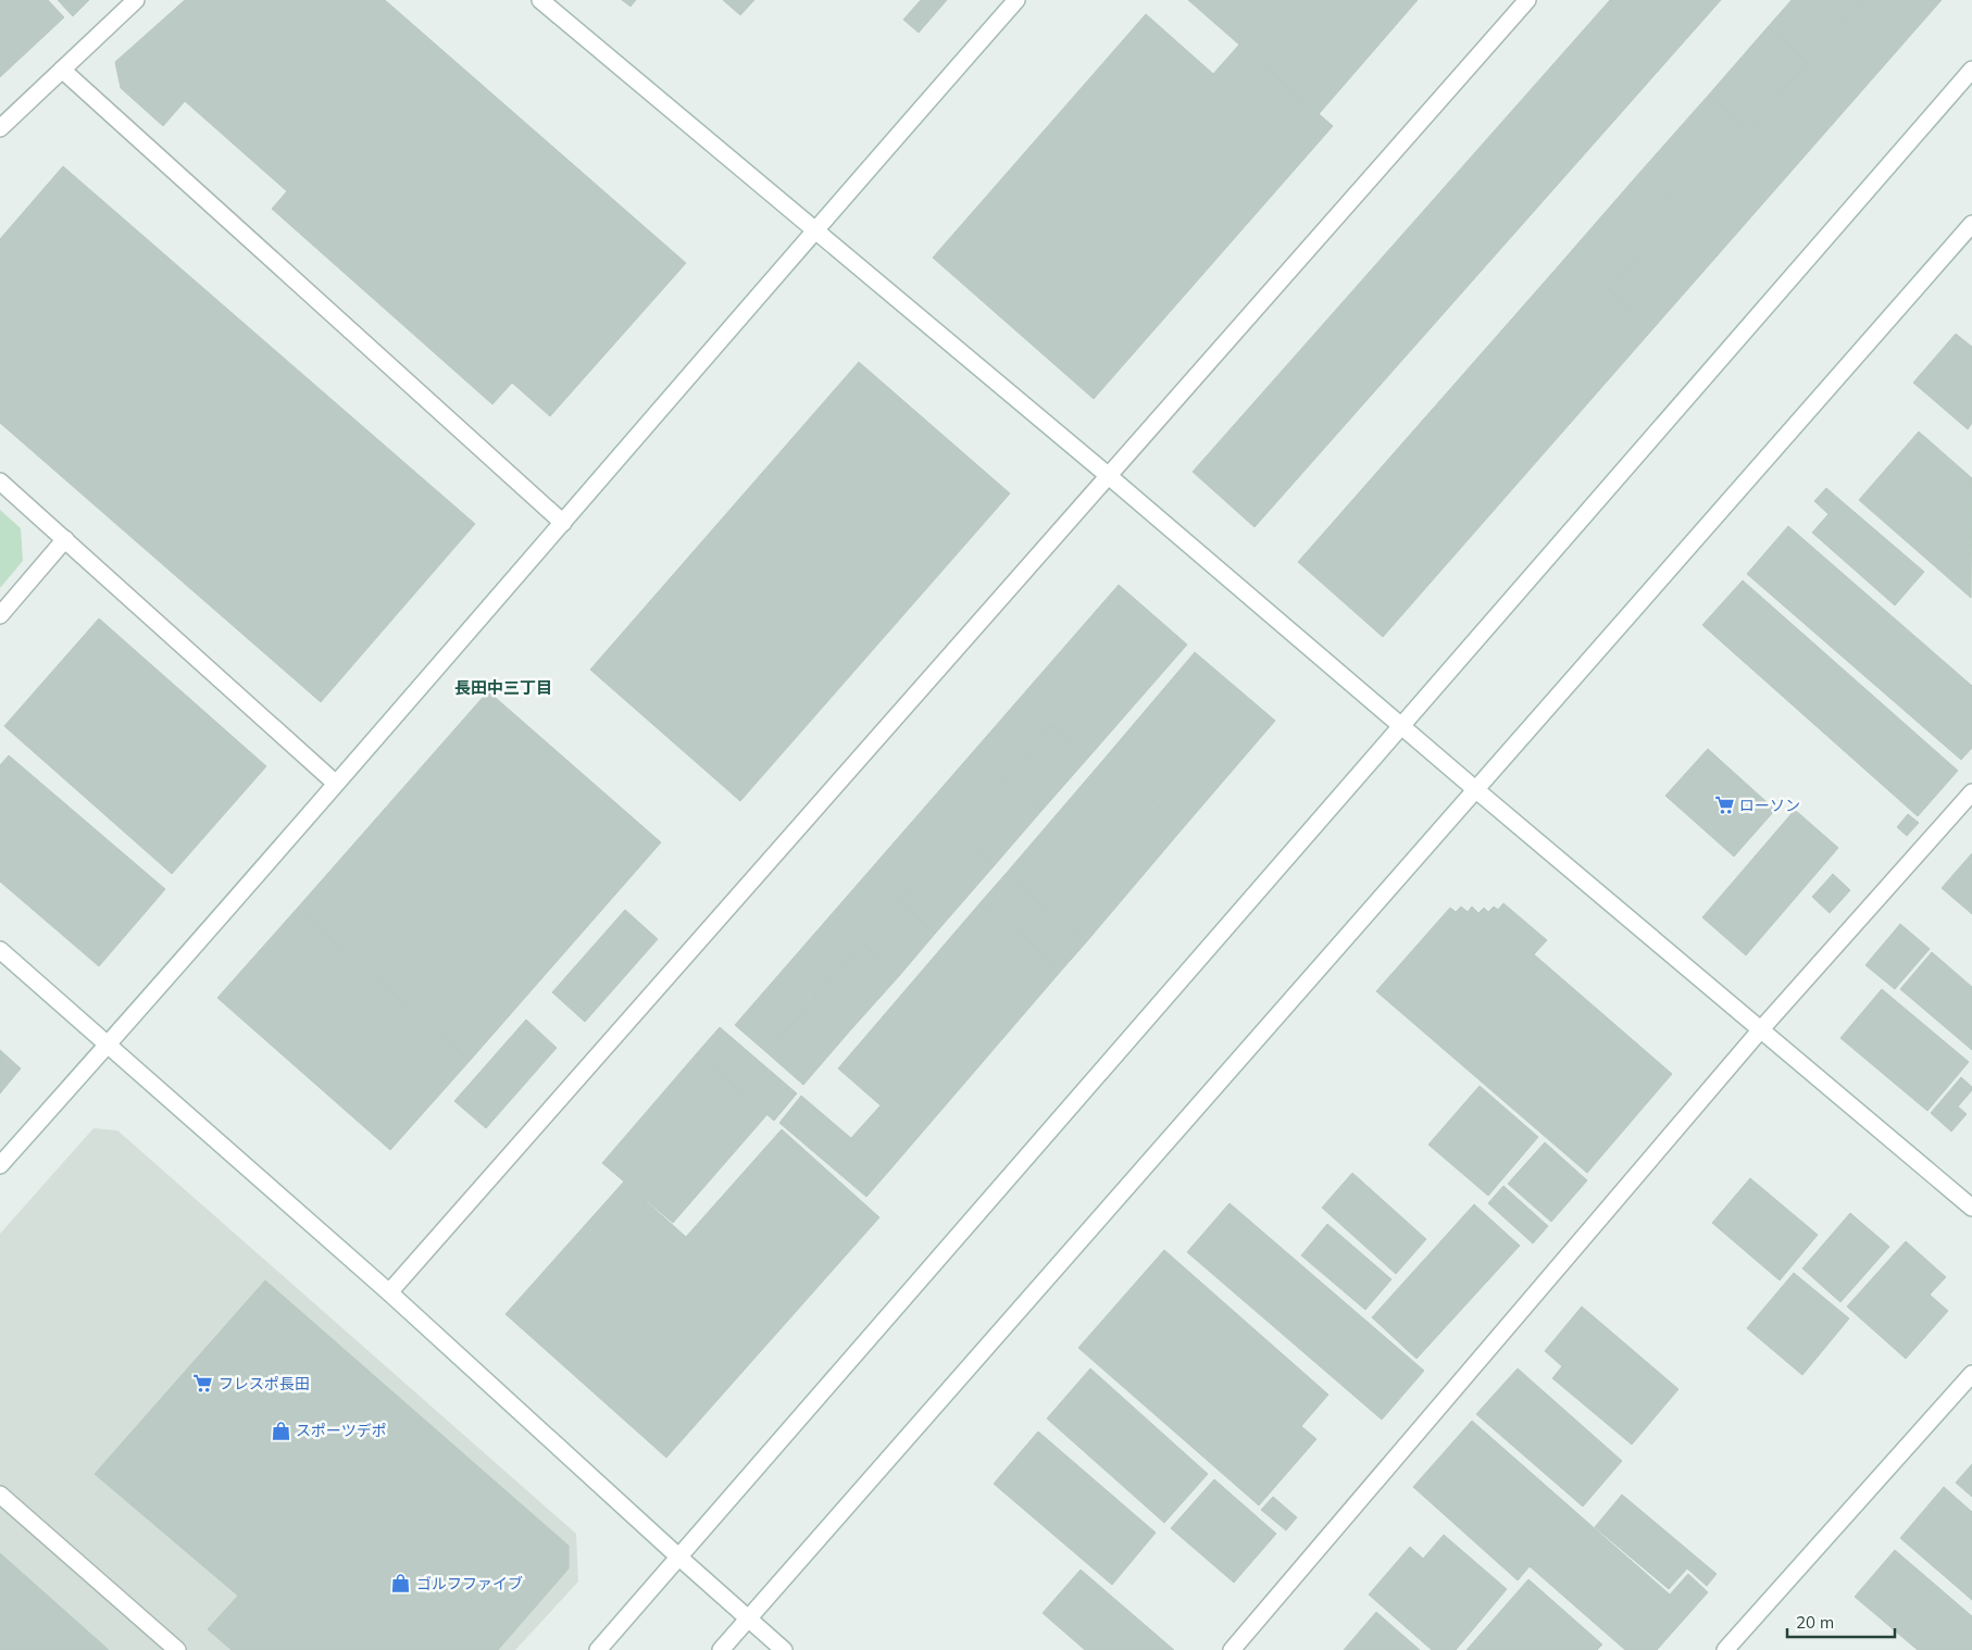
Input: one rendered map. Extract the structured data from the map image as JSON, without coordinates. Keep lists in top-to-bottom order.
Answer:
{
  "districts": ["長田中三丁目"],
  "places": {
    "supermarket": ["ローソン", "フレスポ長田"],
    "shop": ["スポーツデポ", "ゴルフファイブ"]
  },
  "scale_bar": "20 m"
}
